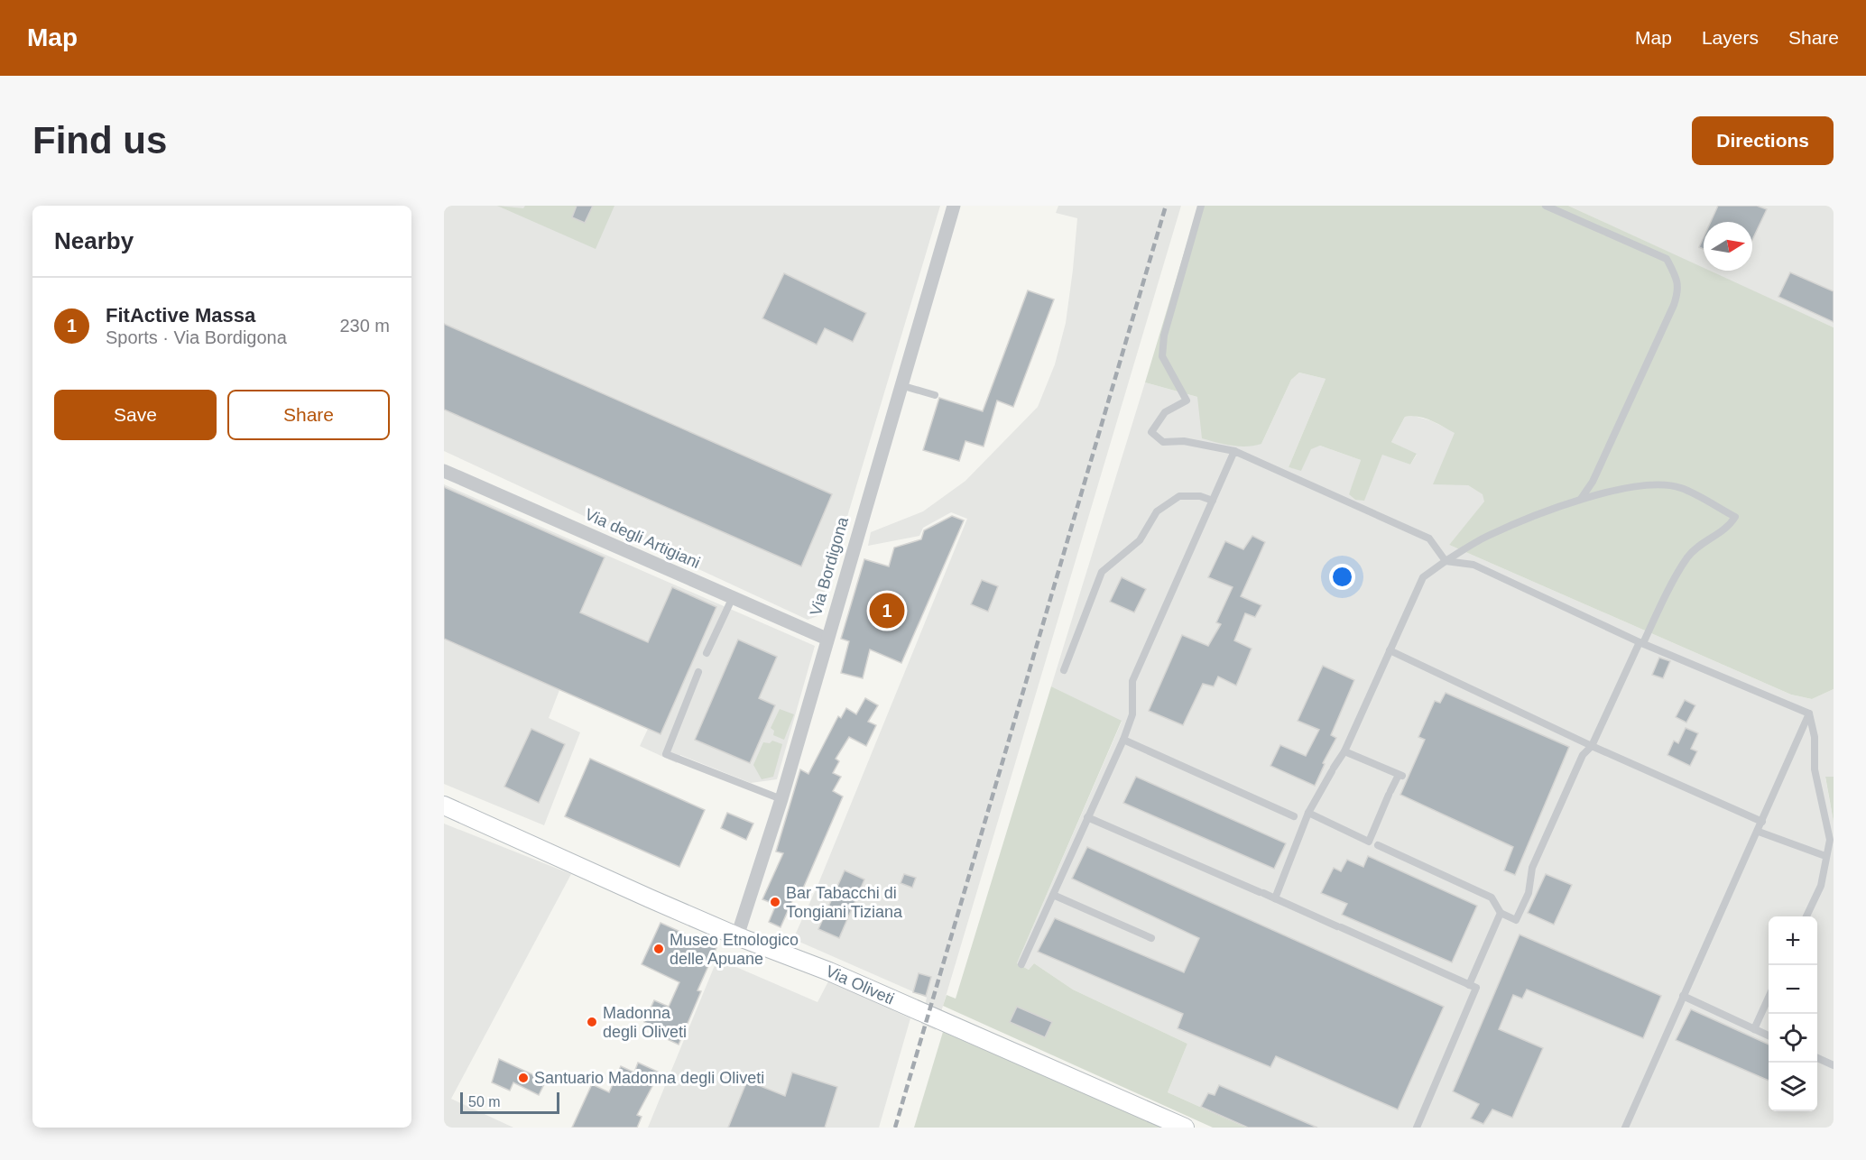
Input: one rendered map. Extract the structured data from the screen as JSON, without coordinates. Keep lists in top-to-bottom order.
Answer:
{
  "streets": {
    "main road": ["Via Oliveti"],
    "street": ["Via degli Artigiani", "Via Bordigona"]
  },
  "crossings": [
    ["Via degli Artigiani", "Via Bordigona"],
    ["Via Bordigona", "Via Oliveti"]
  ],
  "places": [
    "Bar Tabacchi di Tongiani Tiziana",
    "Museo Etnologico delle Apuane",
    "Madonna degli Oliveti",
    "Santuario Madonna degli Oliveti"
  ],
  "scale_bar": "50 m",
  "north": "right",
  "page": {
    "header": "Map",
    "nav": ["Map", "Layers", "Share"],
    "buttons": [
      "Directions",
      ["Save", "Share"]
    ],
    "title": "Find us",
    "heading": "Nearby",
    "list": [
      {
        "mark": "1",
        "name": "FitActive Massa",
        "note": "Sports · Via Bordigona",
        "value": "230 m"
      }
    ],
    "pins": "1",
    "map_buttons": ["+", "−"],
    "scale": "50 m"
  }
}
